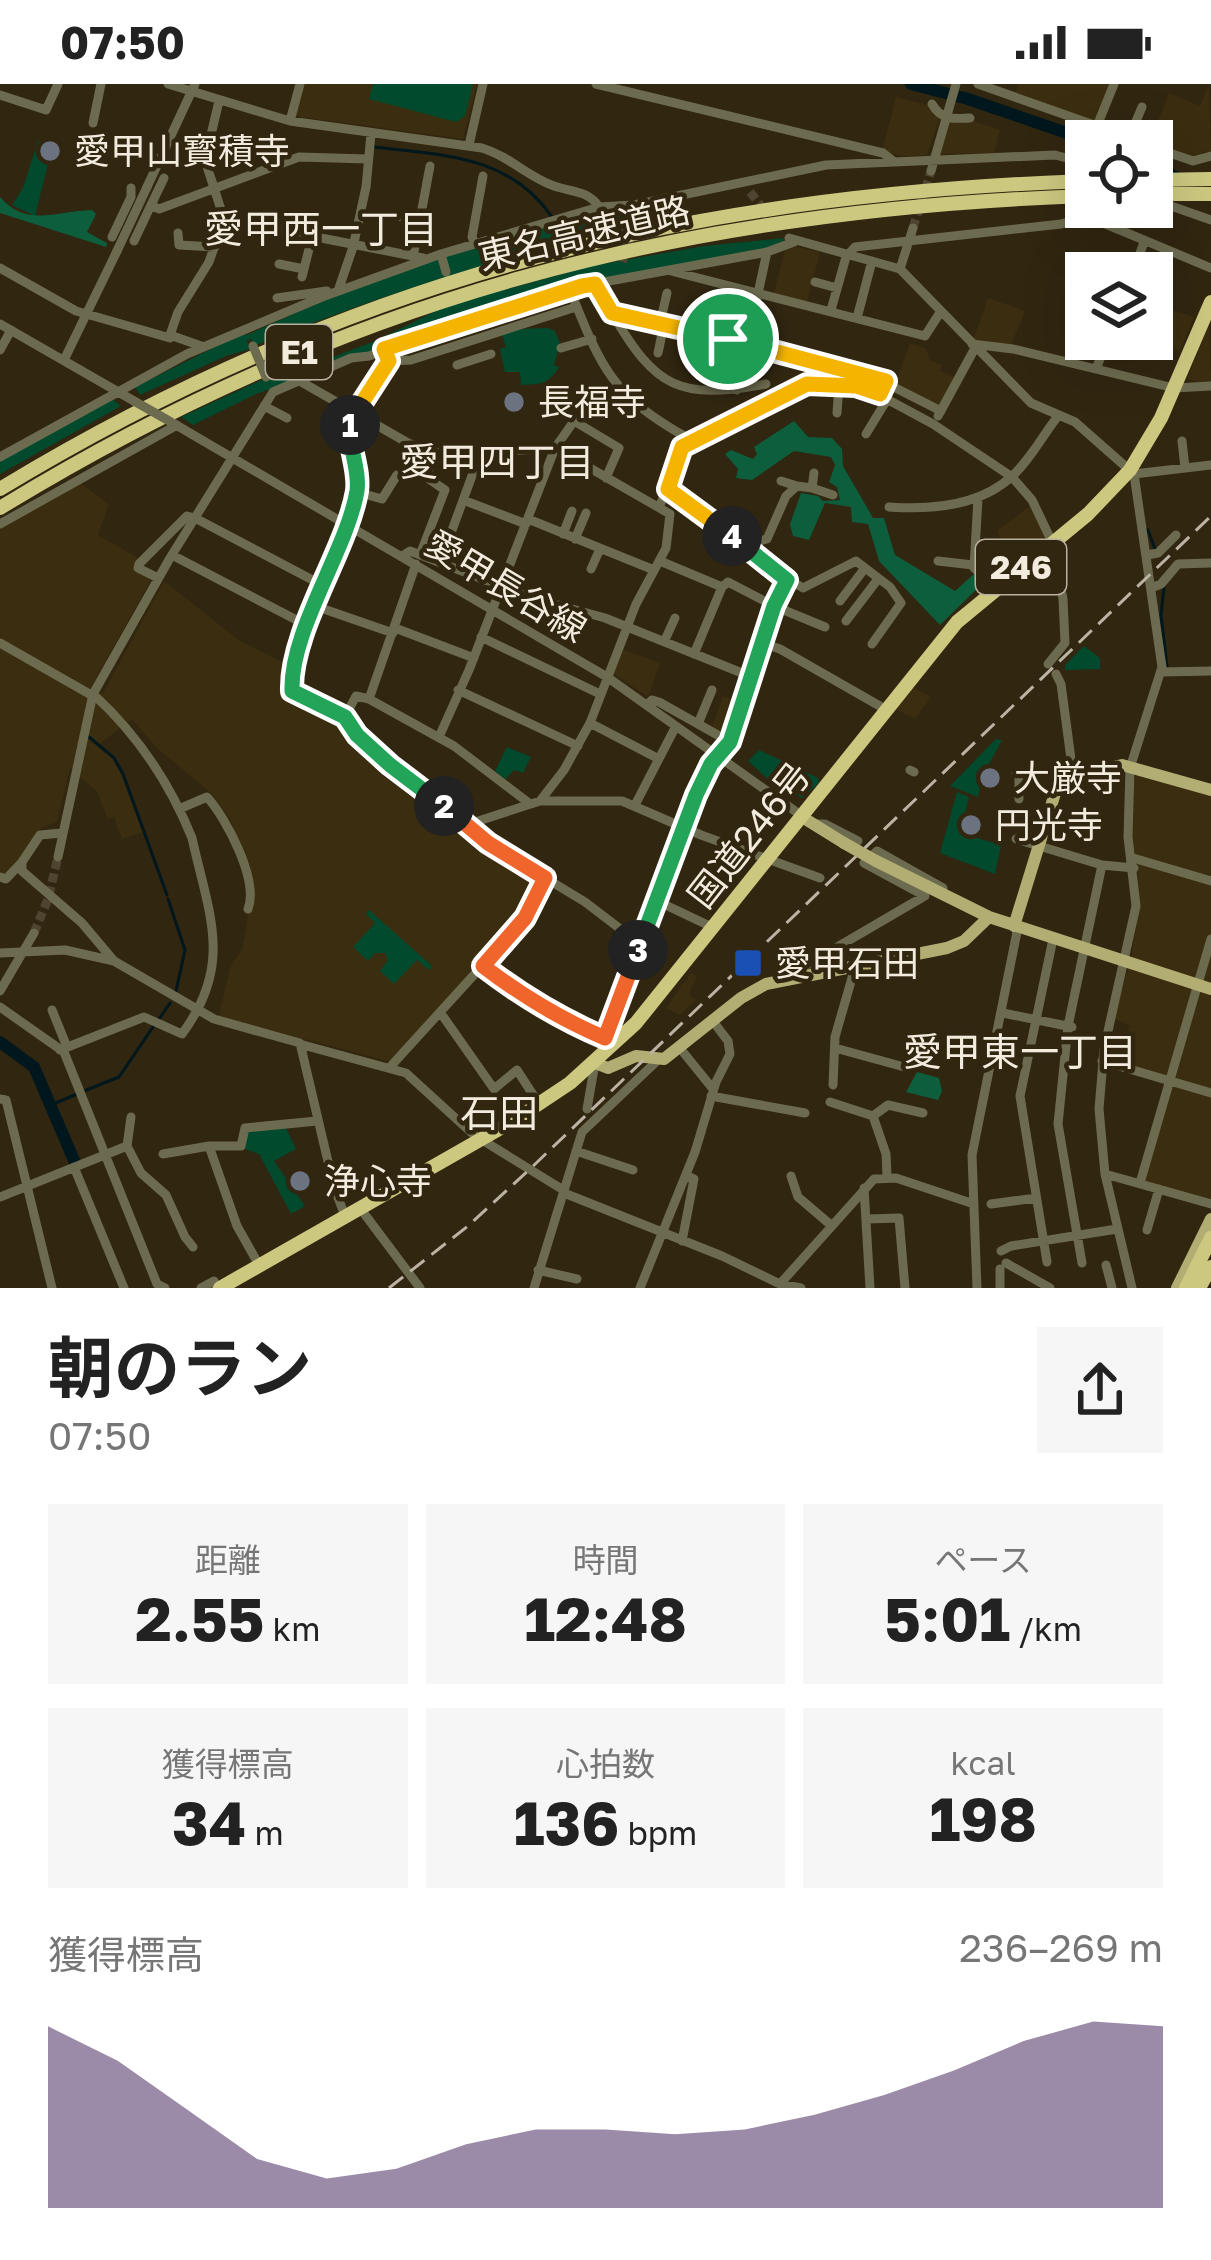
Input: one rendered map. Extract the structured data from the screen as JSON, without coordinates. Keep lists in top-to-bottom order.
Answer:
{
  "streets": {
    "highway": [
      "東名高速道路",
      "E1",
      "246",
      "国道246号"
    ],
    "street": ["愛甲長谷線"]
  },
  "crossings": [
    ["愛甲長谷線", "国道246号"]
  ],
  "districts": [
    "愛甲西一丁目",
    "愛甲四丁目",
    "愛甲東一丁目",
    "石田"
  ],
  "places": {
    "other": [
      "愛甲山寳積寺",
      "長福寺",
      "大厳寺",
      "円光寺",
      "浄心寺"
    ],
    "transit": ["愛甲石田"]
  },
  "page": {
    "status": "07:50",
    "pins": [
      "1",
      "4",
      "2",
      "3"
    ],
    "heading": ["朝のラン", "07:50"],
    "stats": [
      ["距離", "2.55 km"],
      ["時間", "12:48"],
      ["ペース", "5:01 /km"],
      ["獲得標高", "34 m"],
      ["心拍数", "136 bpm"],
      ["kcal", "198"]
    ],
    "chart": ["獲得標高", "236–269 m"]
  }
}
